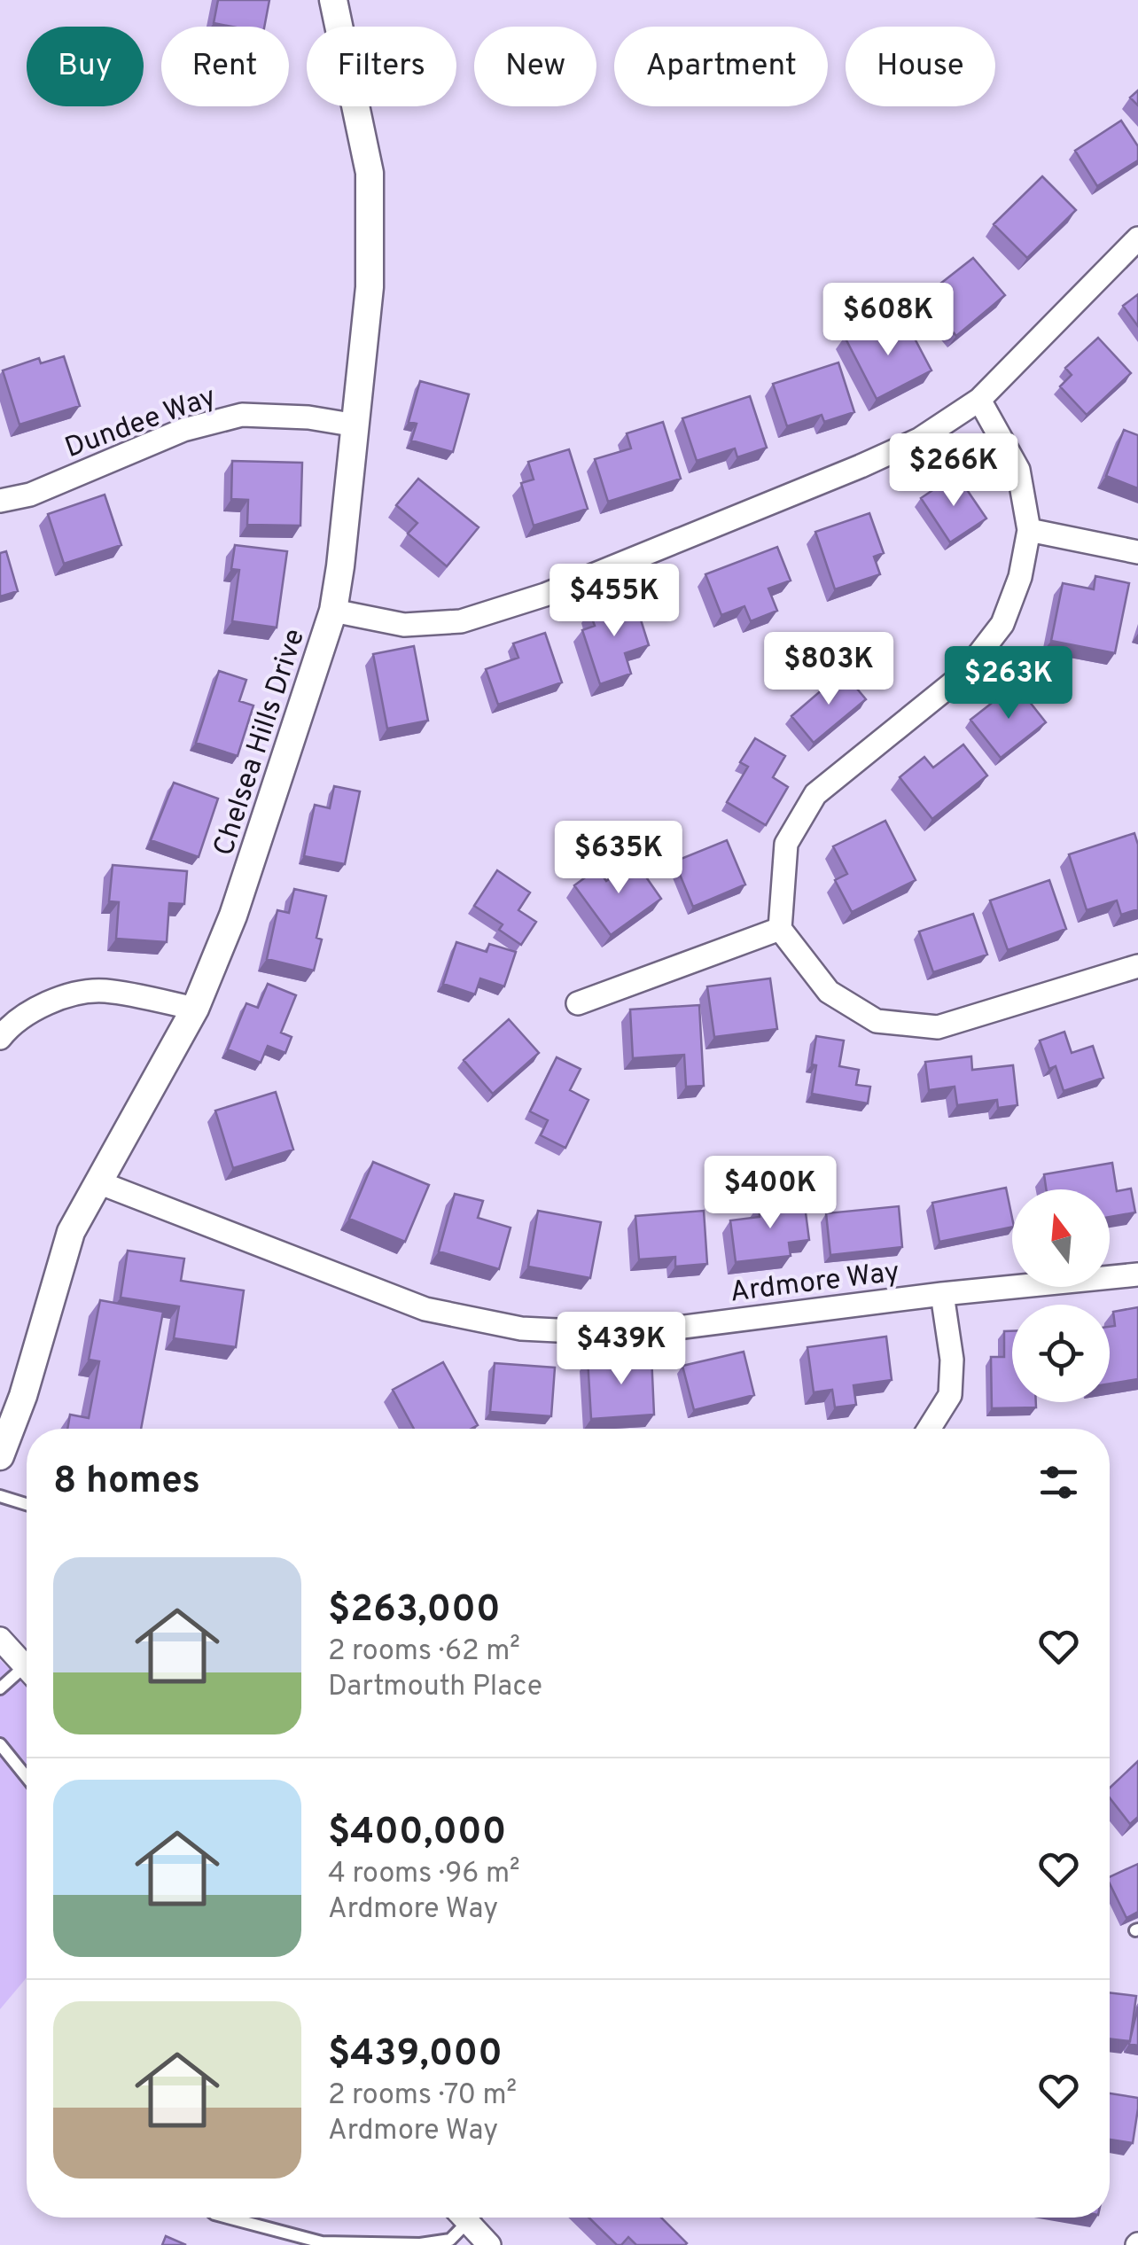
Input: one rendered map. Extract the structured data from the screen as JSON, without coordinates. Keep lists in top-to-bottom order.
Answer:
{
  "streets": {
    "street": ["Dundee Way", "Chelsea Hills Drive", "Ardmore Way"]
  },
  "crossings": [
    ["Dundee Way", "Chelsea Hills Drive"],
    ["Chelsea Hills Drive", "Ardmore Way"]
  ],
  "north": "top",
  "page": {
    "chip": [
      "Buy",
      "Rent",
      "Filters",
      "New",
      "Apartment",
      "House"
    ],
    "price": [
      "$608K",
      "$266K",
      "$455K",
      "$803K",
      "$263K",
      "$635K",
      "$400K",
      "$439K"
    ],
    "heading": "8 homes",
    "list": [
      {
        "name": "$263,000",
        "note": "2 rooms · 62 m² · Dartmouth Place"
      },
      {
        "name": "$400,000",
        "note": "4 rooms · 96 m² · Ardmore Way"
      },
      {
        "name": "$439,000",
        "note": "2 rooms · 70 m² · Ardmore Way"
      }
    ]
  }
}
